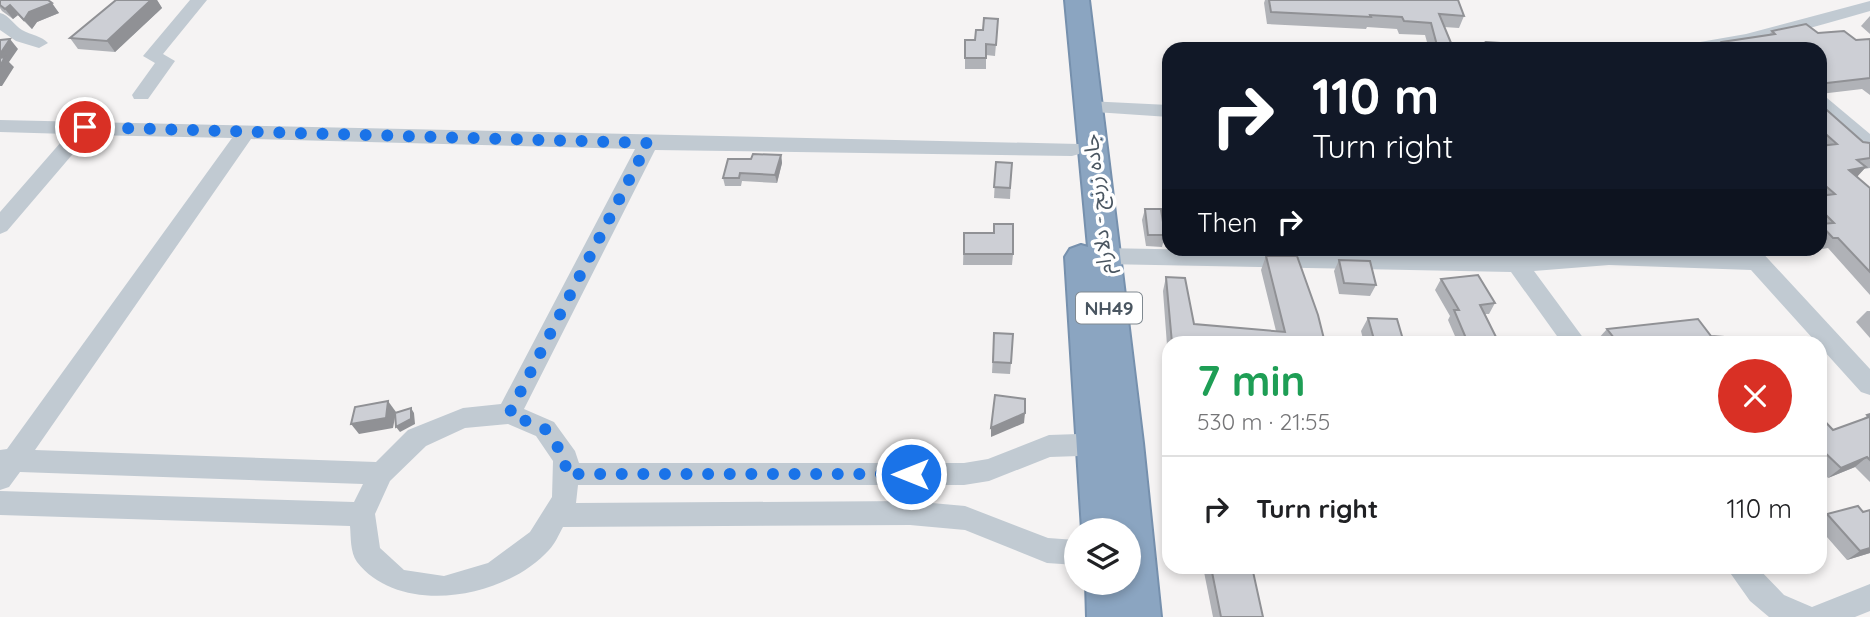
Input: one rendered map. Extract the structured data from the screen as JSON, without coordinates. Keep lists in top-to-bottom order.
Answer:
{
  "streets": {
    "highway": ["جاده زرنج - دلارام", "NH49"]
  },
  "page": {
    "turn": ["110 m", "Turn right"],
    "then": "Then",
    "heading": ["7 min", "530 m · 21:55"],
    "list": [
      {
        "name": "Turn right",
        "value": "110 m"
      }
    ]
  }
}
